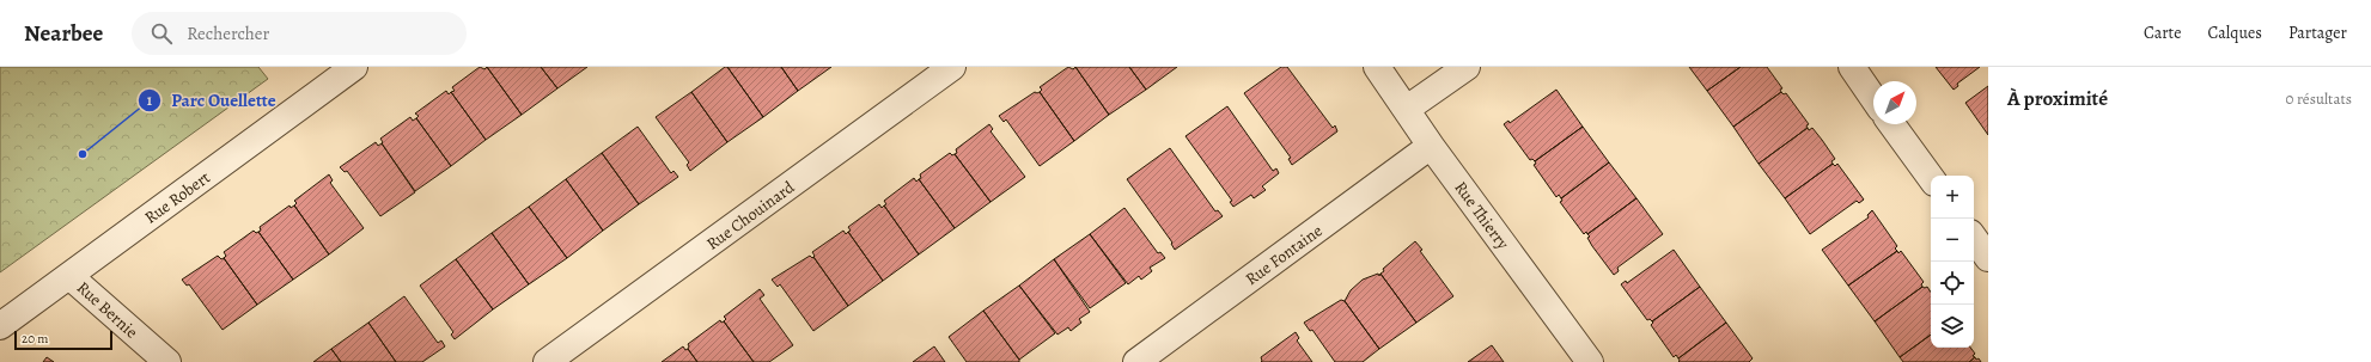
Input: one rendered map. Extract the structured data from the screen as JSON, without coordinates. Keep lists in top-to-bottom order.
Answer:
{
  "streets": {
    "street": [
      "Rue Robert",
      "Rue Chouinard",
      "Rue Thierry",
      "Rue Fontaine",
      "Rue Bernie"
    ]
  },
  "crossings": [
    ["Rue Robert", "Rue Bernie"],
    ["Rue Thierry", "Rue Fontaine"]
  ],
  "places": ["Parc Ouellette"],
  "scale_bar": "20 m",
  "north": "top right",
  "page": {
    "header": "Nearbee",
    "search": "Rechercher",
    "nav": ["Carte", "Calques", "Partager"],
    "heading": ["À proximité", "0 résultats"],
    "map_buttons": ["+", "−"],
    "scale": "20 m"
  }
}
